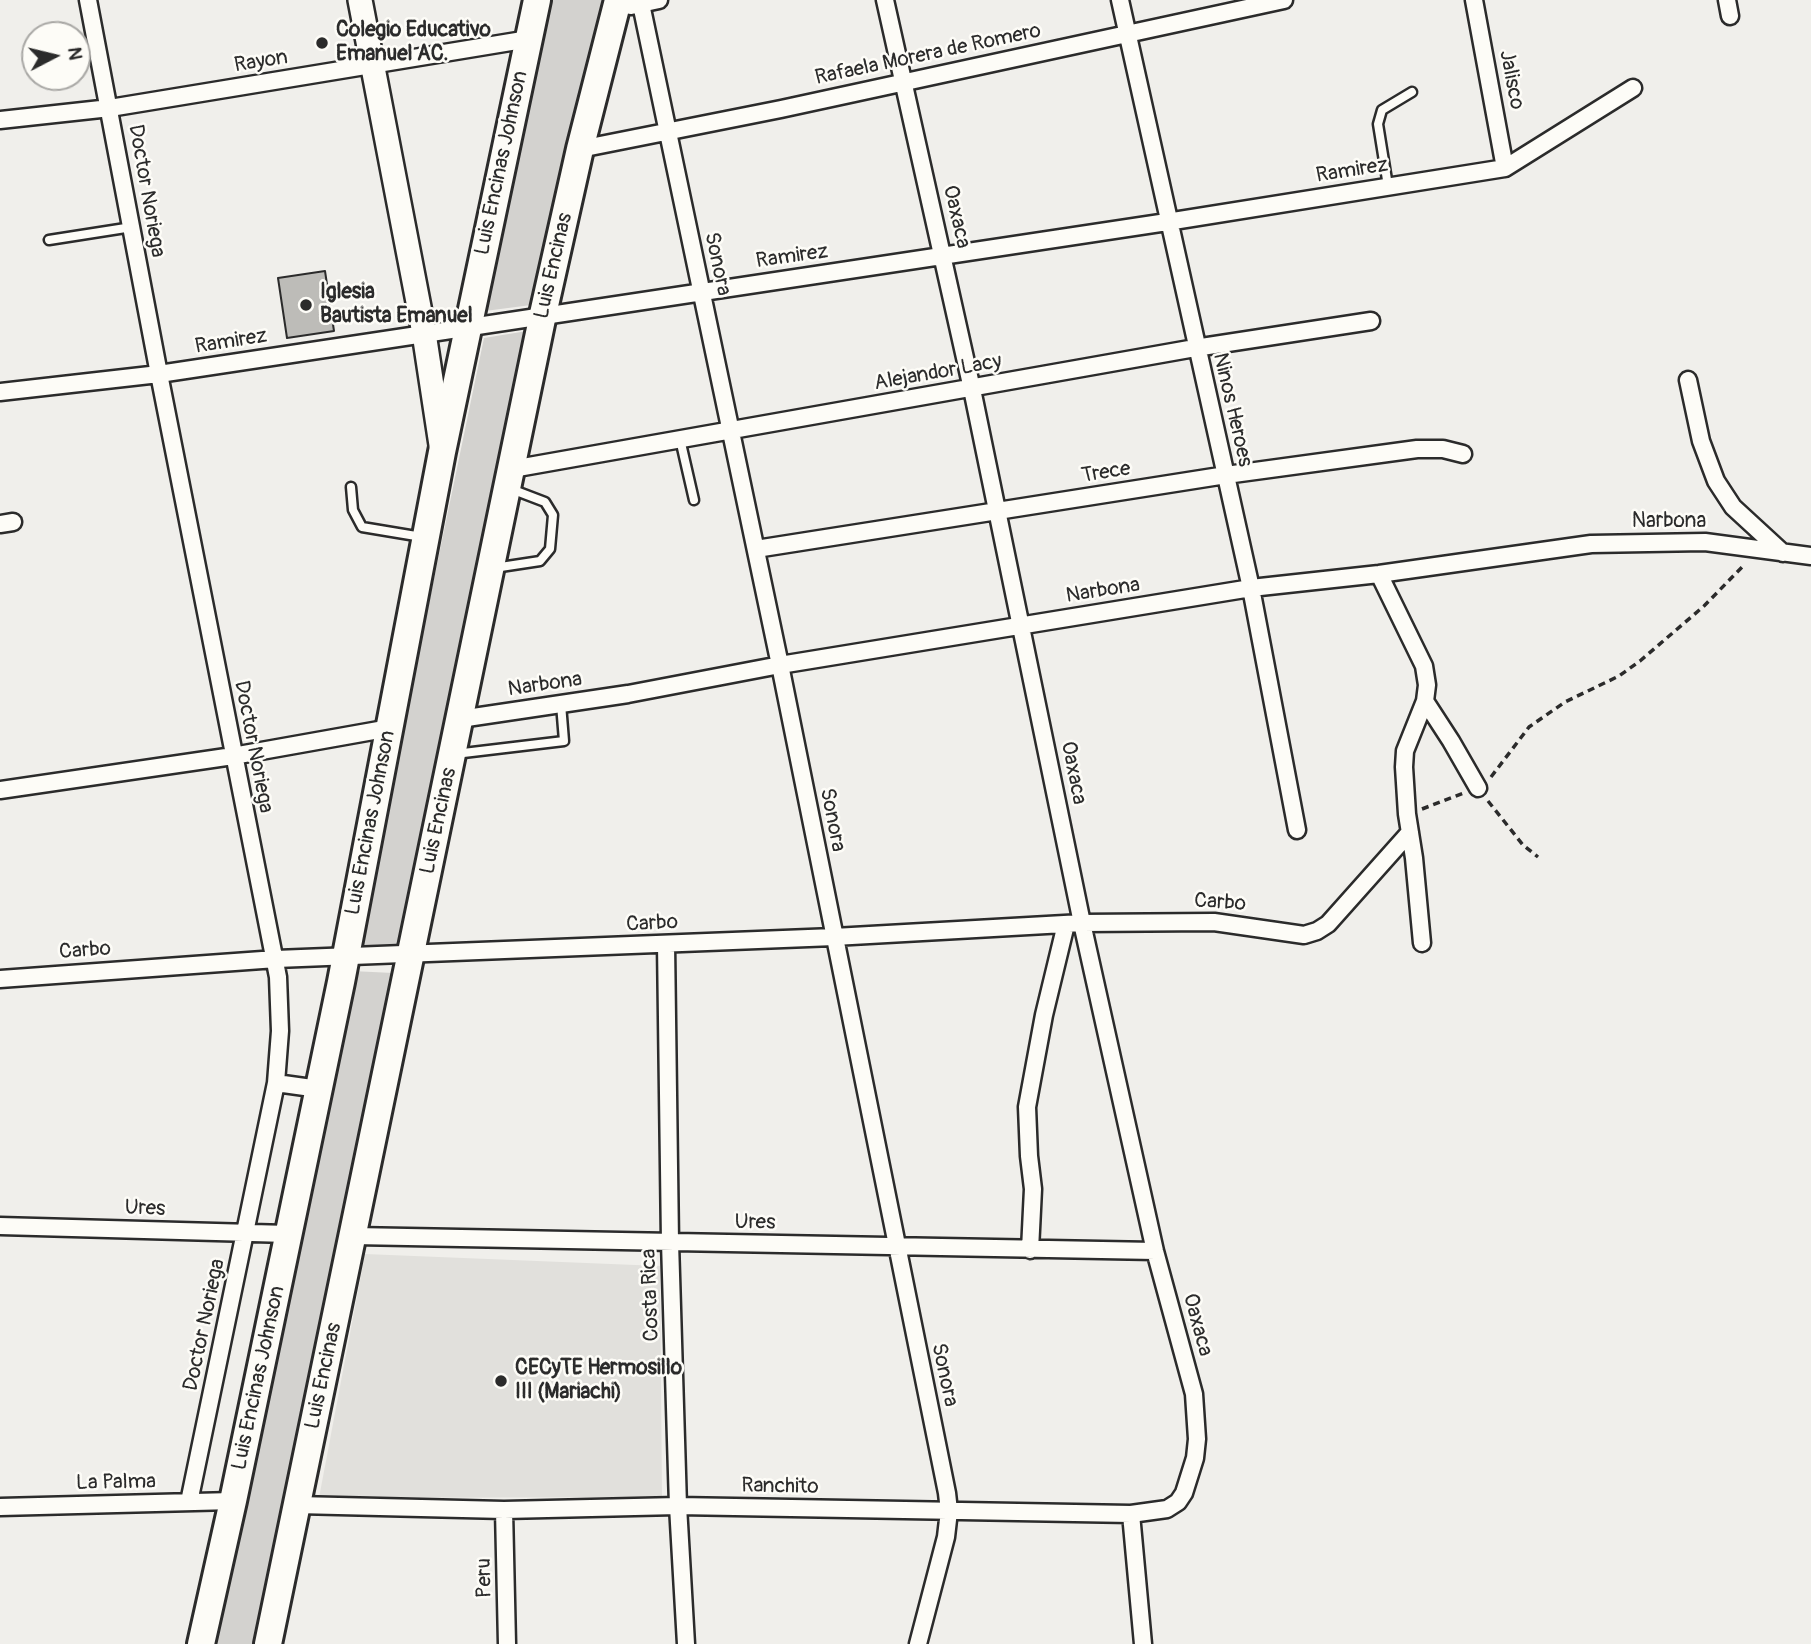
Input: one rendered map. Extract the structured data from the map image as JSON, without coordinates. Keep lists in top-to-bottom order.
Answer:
{
  "streets": {
    "main road": ["Luis Encinas Johnson", "Luis Encinas"],
    "street": [
      "Rafaela Morera de Romero",
      "Rayon",
      "Jalisco",
      "Ramirez",
      "Doctor Noriega",
      "Oaxaca",
      "Sonora",
      "Alejandor Lacy",
      "Ninos Heroes",
      "Trece",
      "Narbona",
      "Carbo",
      "Ures",
      "Costa Rica",
      "La Palma",
      "Ranchito",
      "Peru"
    ]
  },
  "crossings": [
    ["Rafaela Morera de Romero", "Oaxaca"],
    ["Rafaela Morera de Romero", "Sonora"],
    ["Rafaela Morera de Romero", "Luis Encinas"],
    ["Rafaela Morera de Romero", "Ninos Heroes"],
    ["Rayon", "Luis Encinas Johnson"],
    ["Rayon", "Doctor Noriega"],
    ["Jalisco", "Ramirez"],
    ["Luis Encinas Johnson", "Ramirez"],
    ["Luis Encinas Johnson", "Carbo"],
    ["Luis Encinas Johnson", "Ures"],
    ["Luis Encinas Johnson", "La Palma"],
    ["Ramirez", "Doctor Noriega"],
    ["Ramirez", "Oaxaca"],
    ["Ramirez", "Sonora"],
    ["Ramirez", "Luis Encinas"],
    ["Ramirez", "Ninos Heroes"],
    ["Doctor Noriega", "Carbo"],
    ["Doctor Noriega", "Ures"],
    ["Doctor Noriega", "La Palma"],
    ["Oaxaca", "Alejandor Lacy"],
    ["Oaxaca", "Trece"],
    ["Oaxaca", "Narbona"],
    ["Oaxaca", "Carbo"],
    ["Oaxaca", "Ures"],
    ["Oaxaca", "Ranchito"],
    ["Sonora", "Luis Encinas"],
    ["Sonora", "Alejandor Lacy"],
    ["Sonora", "Trece"],
    ["Sonora", "Narbona"],
    ["Sonora", "Carbo"],
    ["Sonora", "Ures"],
    ["Sonora", "Ranchito"],
    ["Luis Encinas", "Alejandor Lacy"],
    ["Luis Encinas", "Narbona"],
    ["Luis Encinas", "Carbo"],
    ["Luis Encinas", "Ures"],
    ["Luis Encinas", "Ranchito"],
    ["Alejandor Lacy", "Ninos Heroes"],
    ["Ninos Heroes", "Trece"],
    ["Ninos Heroes", "Narbona"],
    ["Carbo", "Costa Rica"],
    ["Ures", "Costa Rica"],
    ["Costa Rica", "Ranchito"],
    ["Ranchito", "Peru"]
  ],
  "places": ["Colegio Educativo Emanuel AC.", "Iglesia Bautista Emanuel", "CECyTE Hermosillo III (Mariachi)"],
  "north": "right"
}
